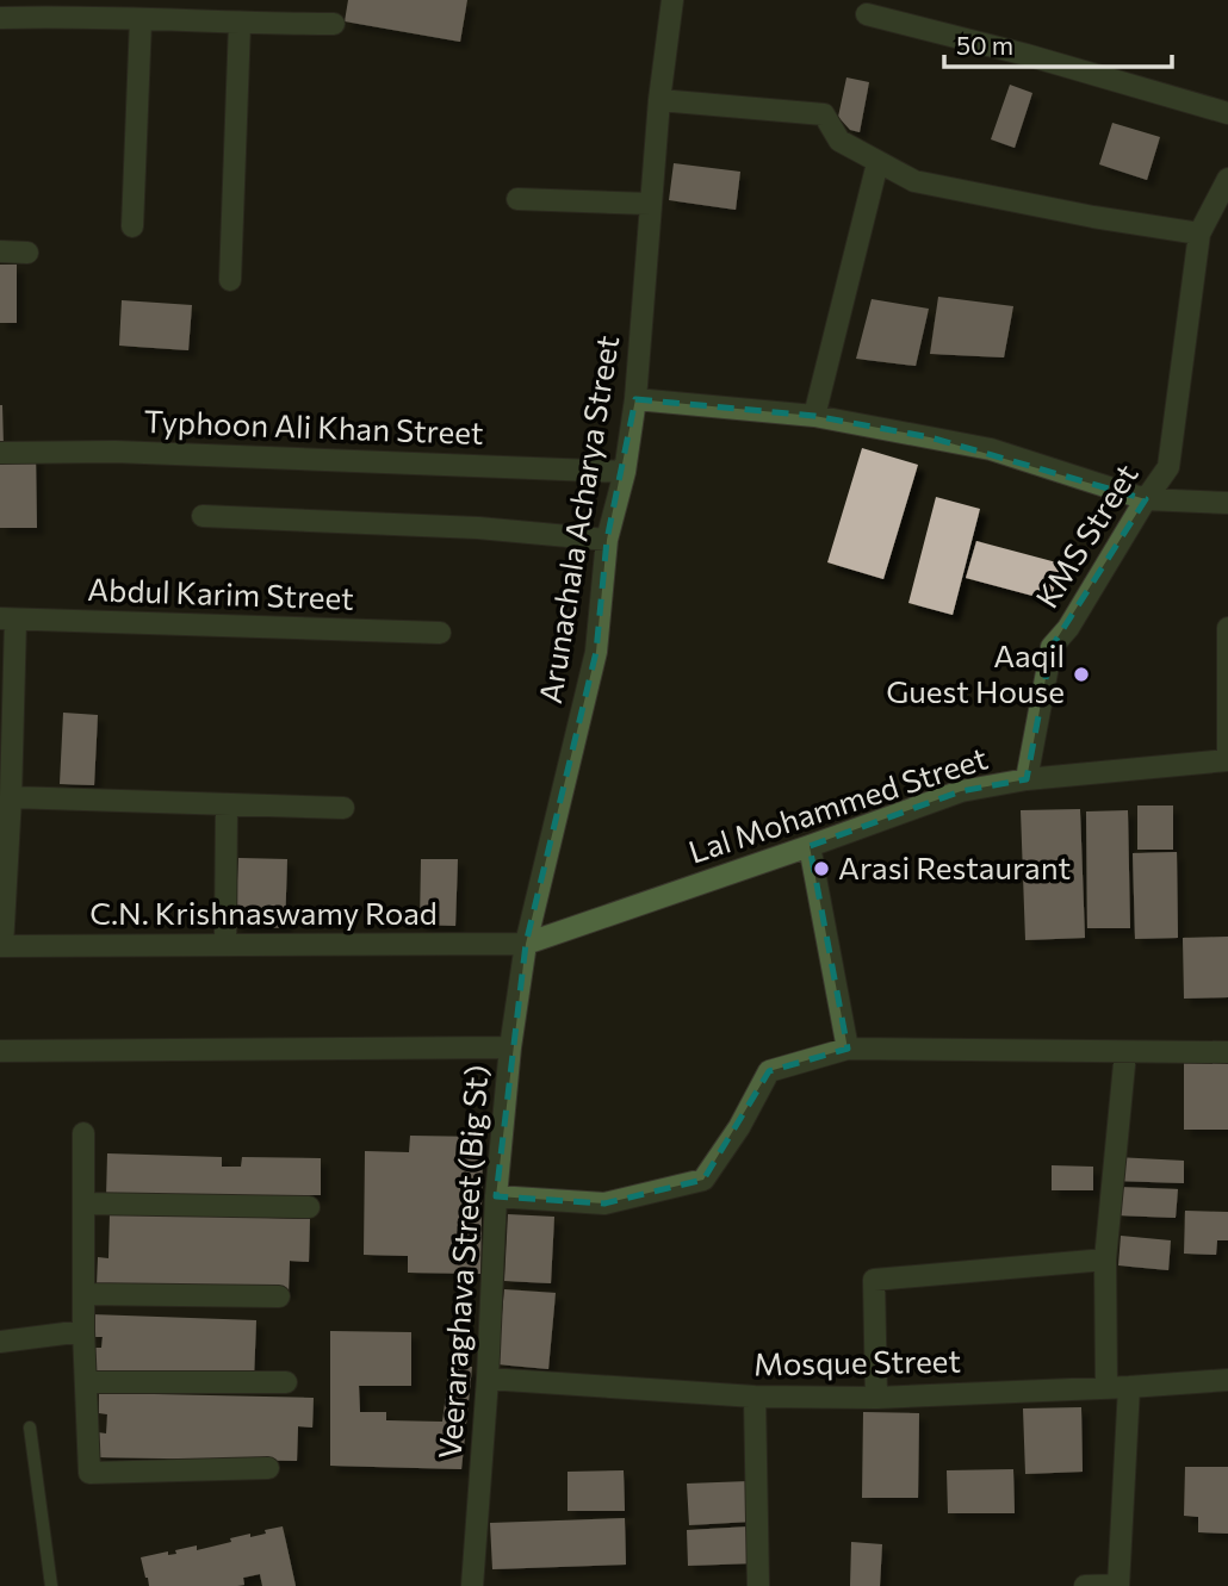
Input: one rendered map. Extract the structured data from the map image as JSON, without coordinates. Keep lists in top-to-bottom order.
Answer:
{
  "streets": {
    "street": [
      "Typhoon Ali Khan Street",
      "Arunachala Acharya Street",
      "KMS Street",
      "Abdul Karim Street",
      "Lal Mohammed Street",
      "C.N. Krishnaswamy Road",
      "Veeraraghava Street (Big St)",
      "Mosque Street"
    ]
  },
  "crossings": [
    ["Typhoon Ali Khan Street", "Arunachala Acharya Street"],
    ["Arunachala Acharya Street", "Lal Mohammed Street"],
    ["Arunachala Acharya Street", "C.N. Krishnaswamy Road"],
    ["Arunachala Acharya Street", "Veeraraghava Street (Big St)"],
    ["KMS Street", "Lal Mohammed Street"],
    ["Lal Mohammed Street", "C.N. Krishnaswamy Road"],
    ["Lal Mohammed Street", "Veeraraghava Street (Big St)"],
    ["C.N. Krishnaswamy Road", "Veeraraghava Street (Big St)"],
    ["Veeraraghava Street (Big St)", "Mosque Street"]
  ],
  "places": ["Aaqil Guest House", "Arasi Restaurant"],
  "scale_bar": "50 m"
}
